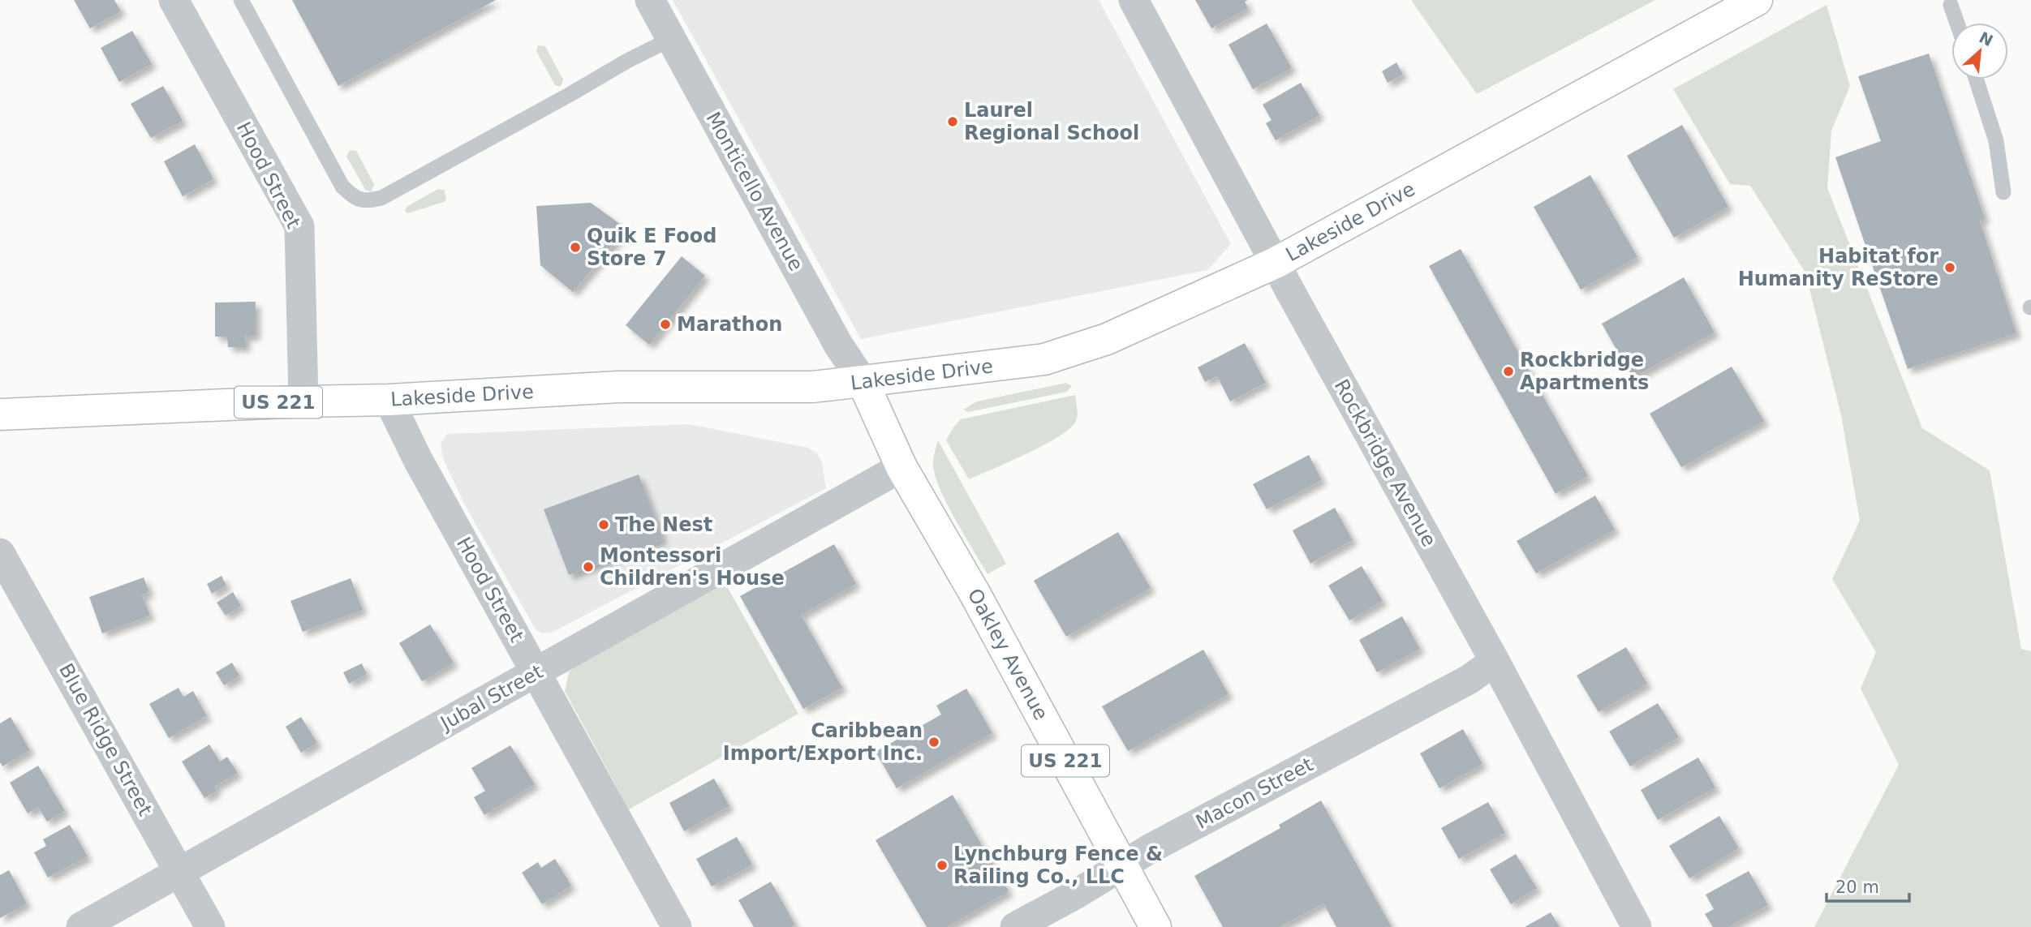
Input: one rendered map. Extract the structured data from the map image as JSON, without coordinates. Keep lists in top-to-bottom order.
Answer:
{
  "streets": {
    "main road": ["Lakeside Drive", "US 221", "Oakley Avenue"],
    "street": [
      "Hood Street",
      "Monticello Avenue",
      "Rockbridge Avenue",
      "Jubal Street",
      "Blue Ridge Street",
      "Macon Street"
    ]
  },
  "crossings": [
    ["Hood Street", "Lakeside Drive"],
    ["Hood Street", "Jubal Street"],
    ["Monticello Avenue", "Lakeside Drive"],
    ["Monticello Avenue", "Oakley Avenue"],
    ["Lakeside Drive", "Rockbridge Avenue"],
    ["Lakeside Drive", "Oakley Avenue"],
    ["Rockbridge Avenue", "Macon Street"],
    ["Oakley Avenue", "Jubal Street"],
    ["Oakley Avenue", "Macon Street"],
    ["Jubal Street", "Blue Ridge Street"]
  ],
  "places": [
    "Laurel Regional School",
    "Quik E Food Store 7",
    "Habitat for Humanity ReStore",
    "Marathon",
    "Rockbridge Apartments",
    "The Nest",
    "Montessori Children's House",
    "Caribbean Import/Export Inc.",
    "Lynchburg Fence & Railing Co., LLC"
  ],
  "scale_bar": "20 m",
  "north": "top right"
}
